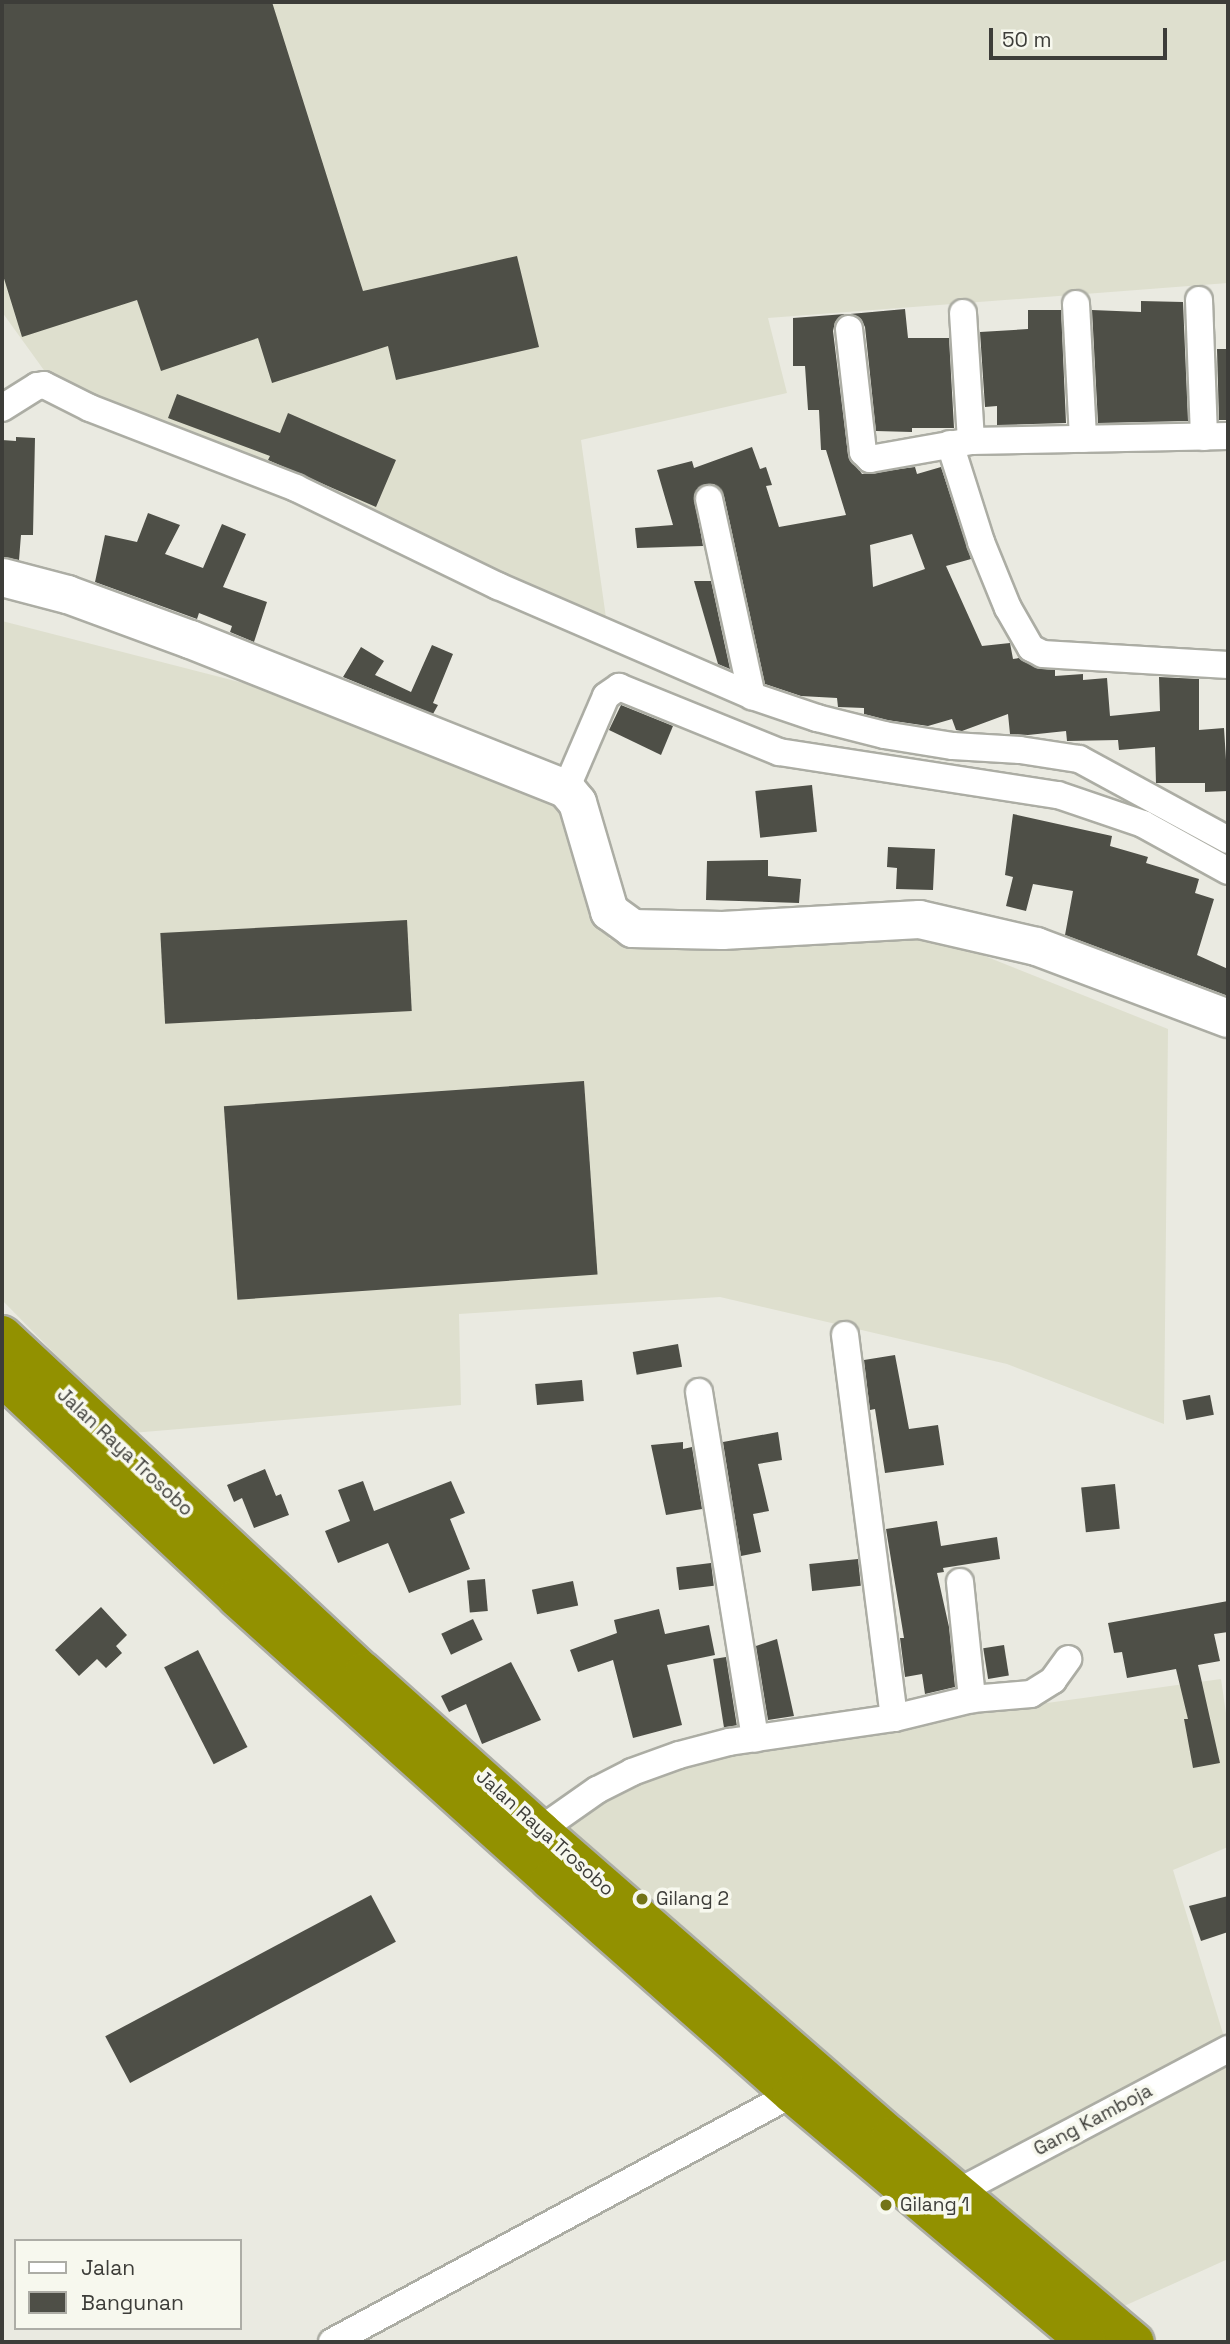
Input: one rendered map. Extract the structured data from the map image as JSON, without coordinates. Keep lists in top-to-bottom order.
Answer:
{
  "streets": {
    "highway": ["Jalan Raya Trosobo"],
    "street": ["Gang Kamboja"]
  },
  "crossings": [
    ["Jalan Raya Trosobo", "Gang Kamboja"]
  ],
  "places": ["Gilang 2", "Gilang 1"],
  "legend": ["Jalan", "Bangunan"],
  "scale_bar": "50 m"
}
